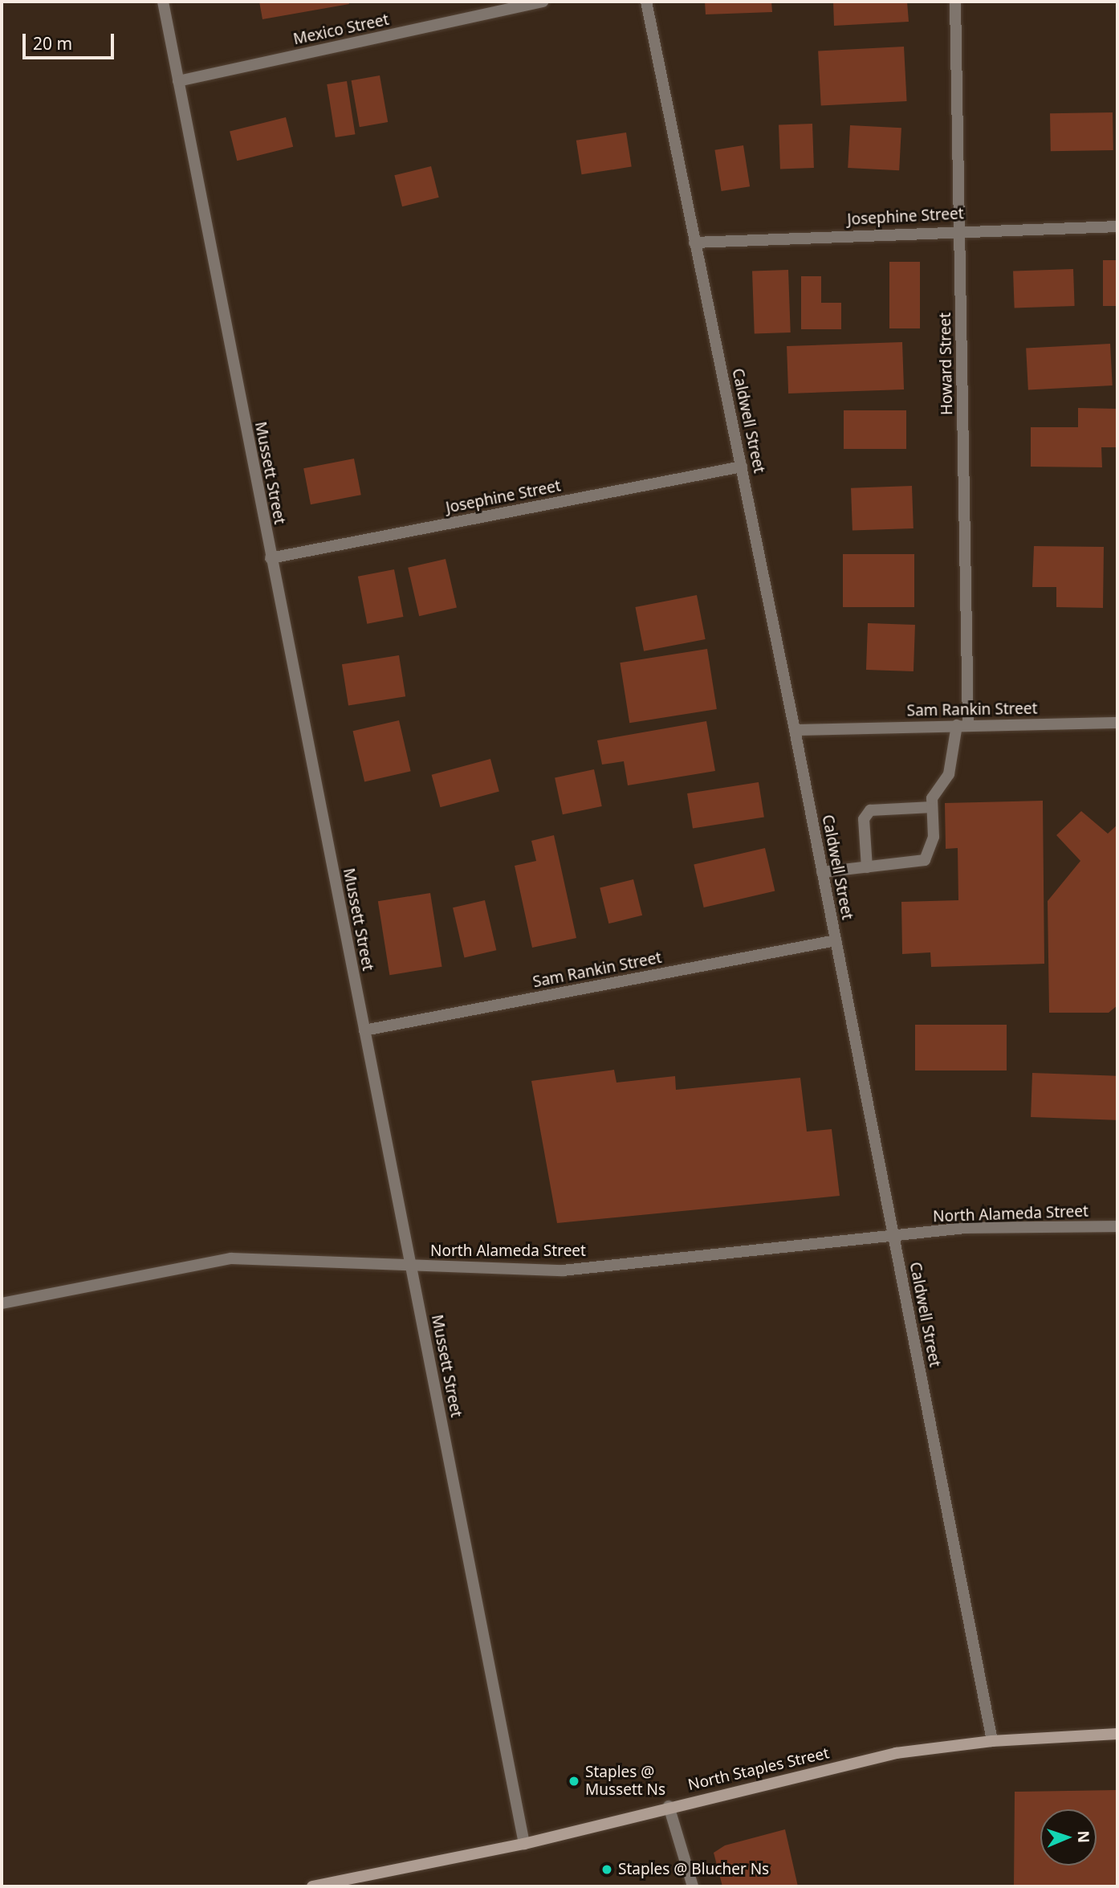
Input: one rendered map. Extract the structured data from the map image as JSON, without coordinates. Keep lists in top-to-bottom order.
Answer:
{
  "streets": {
    "main road": ["North Staples Street"],
    "street": [
      "Mexico Street",
      "Josephine Street",
      "Howard Street",
      "Caldwell Street",
      "Mussett Street",
      "Sam Rankin Street",
      "North Alameda Street"
    ]
  },
  "crossings": [
    ["Mexico Street", "Mussett Street"],
    ["Josephine Street", "Howard Street"],
    ["Josephine Street", "Caldwell Street"],
    ["Josephine Street", "Mussett Street"],
    ["Howard Street", "Sam Rankin Street"],
    ["Caldwell Street", "Sam Rankin Street"],
    ["Caldwell Street", "North Alameda Street"],
    ["Caldwell Street", "North Staples Street"],
    ["Mussett Street", "Sam Rankin Street"],
    ["Mussett Street", "North Alameda Street"],
    ["Mussett Street", "North Staples Street"]
  ],
  "places": ["Staples @ Mussett Ns", "Staples @ Blucher Ns"],
  "scale_bar": "20 m",
  "north": "right"
}
